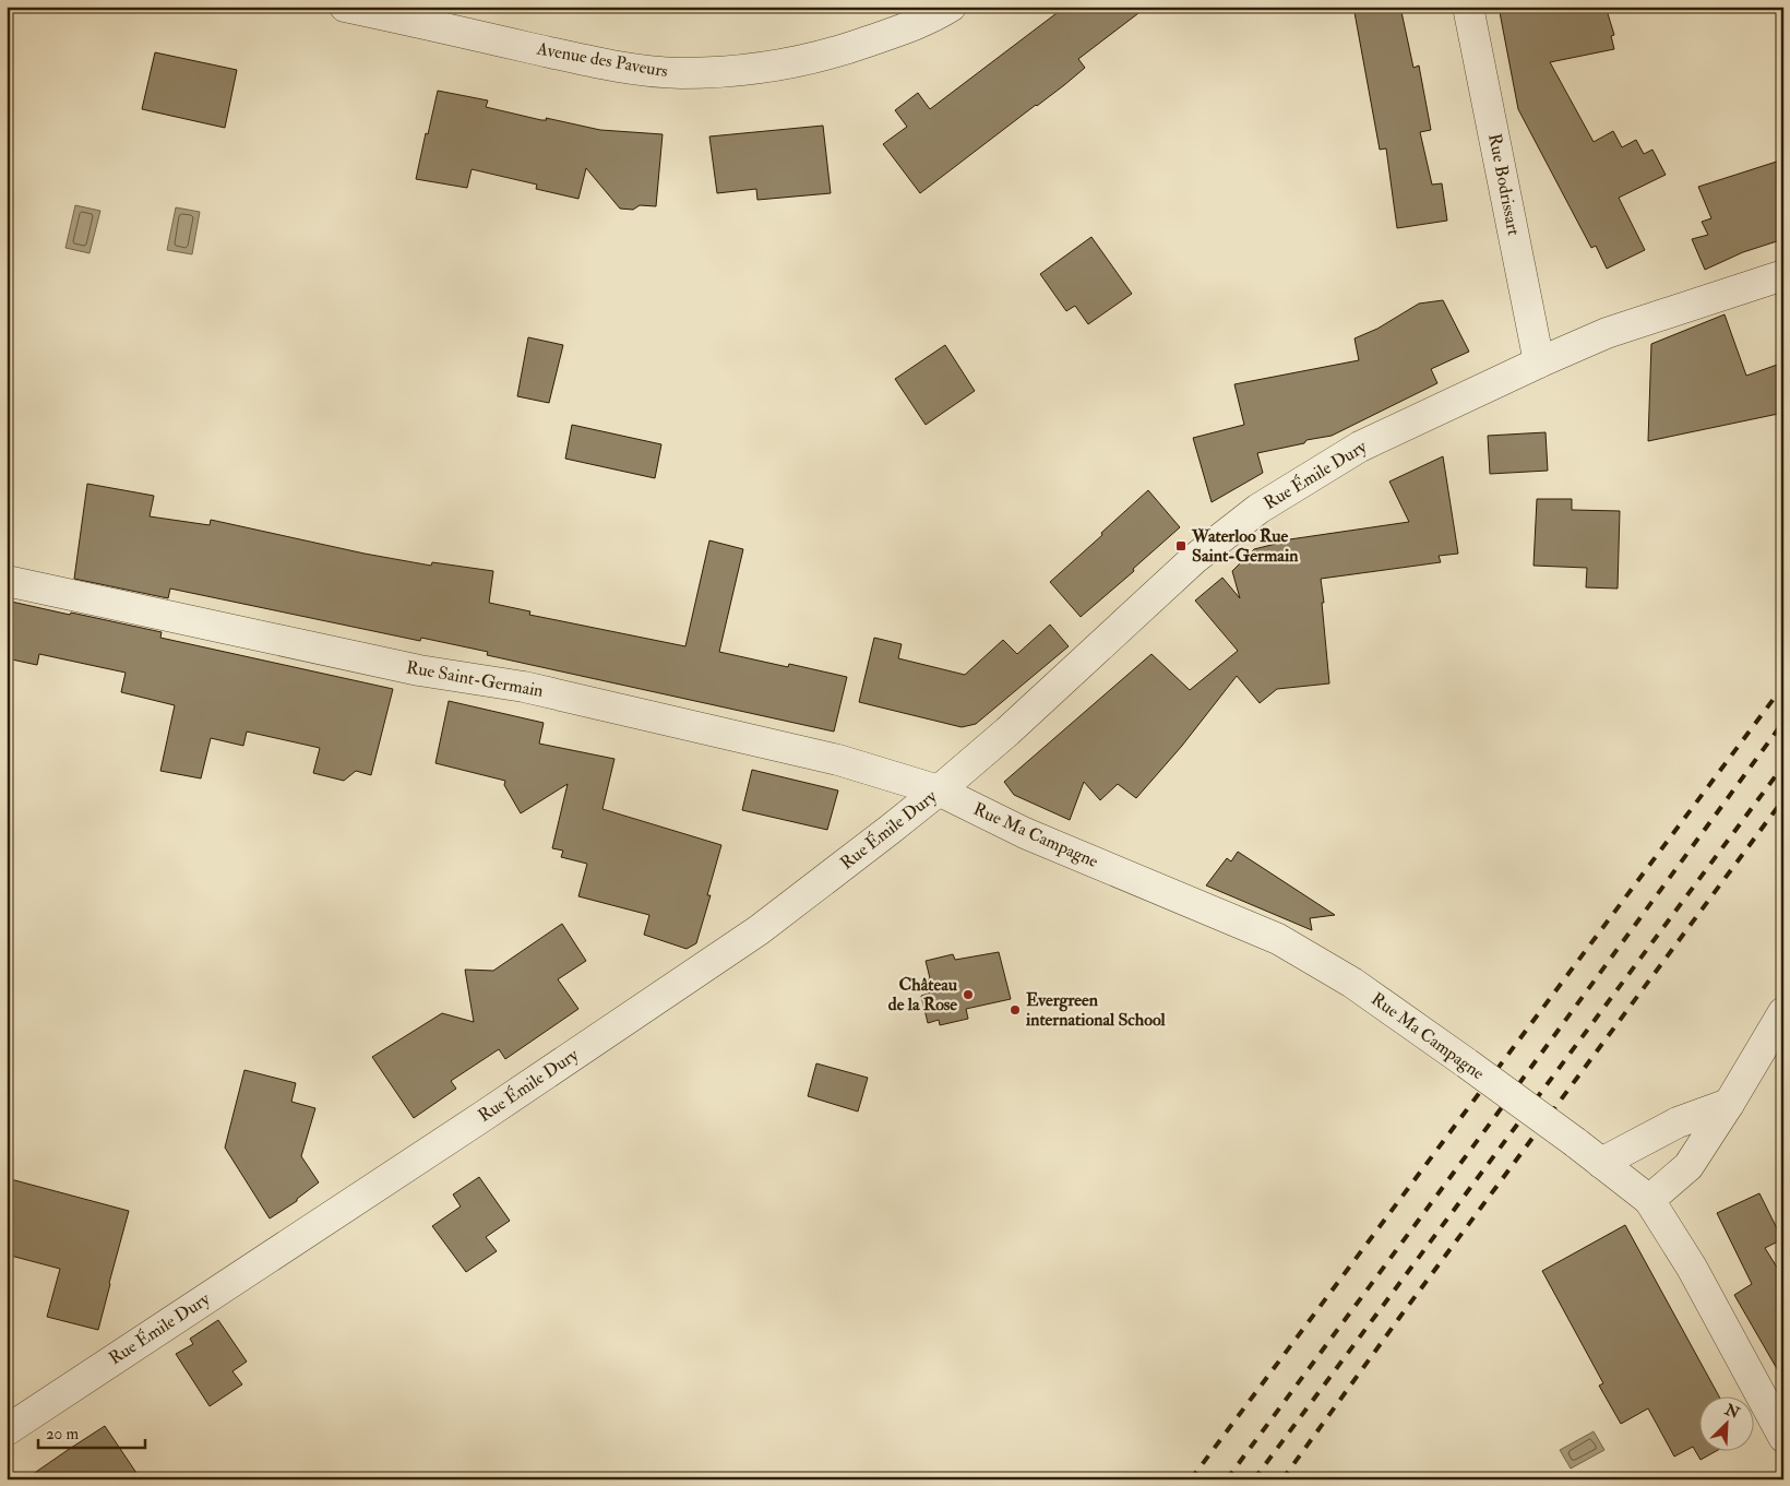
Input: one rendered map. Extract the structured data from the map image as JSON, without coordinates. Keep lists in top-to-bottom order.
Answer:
{
  "streets": {
    "street": [
      "Avenue des Paveurs",
      "Rue Bodrissart",
      "Rue Émile Dury",
      "Rue Saint-Germain",
      "Rue Ma Campagne"
    ]
  },
  "crossings": [
    ["Rue Bodrissart", "Rue Émile Dury"],
    ["Rue Émile Dury", "Rue Saint-Germain"],
    ["Rue Émile Dury", "Rue Ma Campagne"],
    ["Rue Saint-Germain", "Rue Ma Campagne"]
  ],
  "places": {
    "transit": ["Waterloo Rue Saint-Germain"],
    "other": ["Château de la Rose", "Evergreen international School"]
  },
  "scale_bar": "20 m",
  "north": "top right"
}
